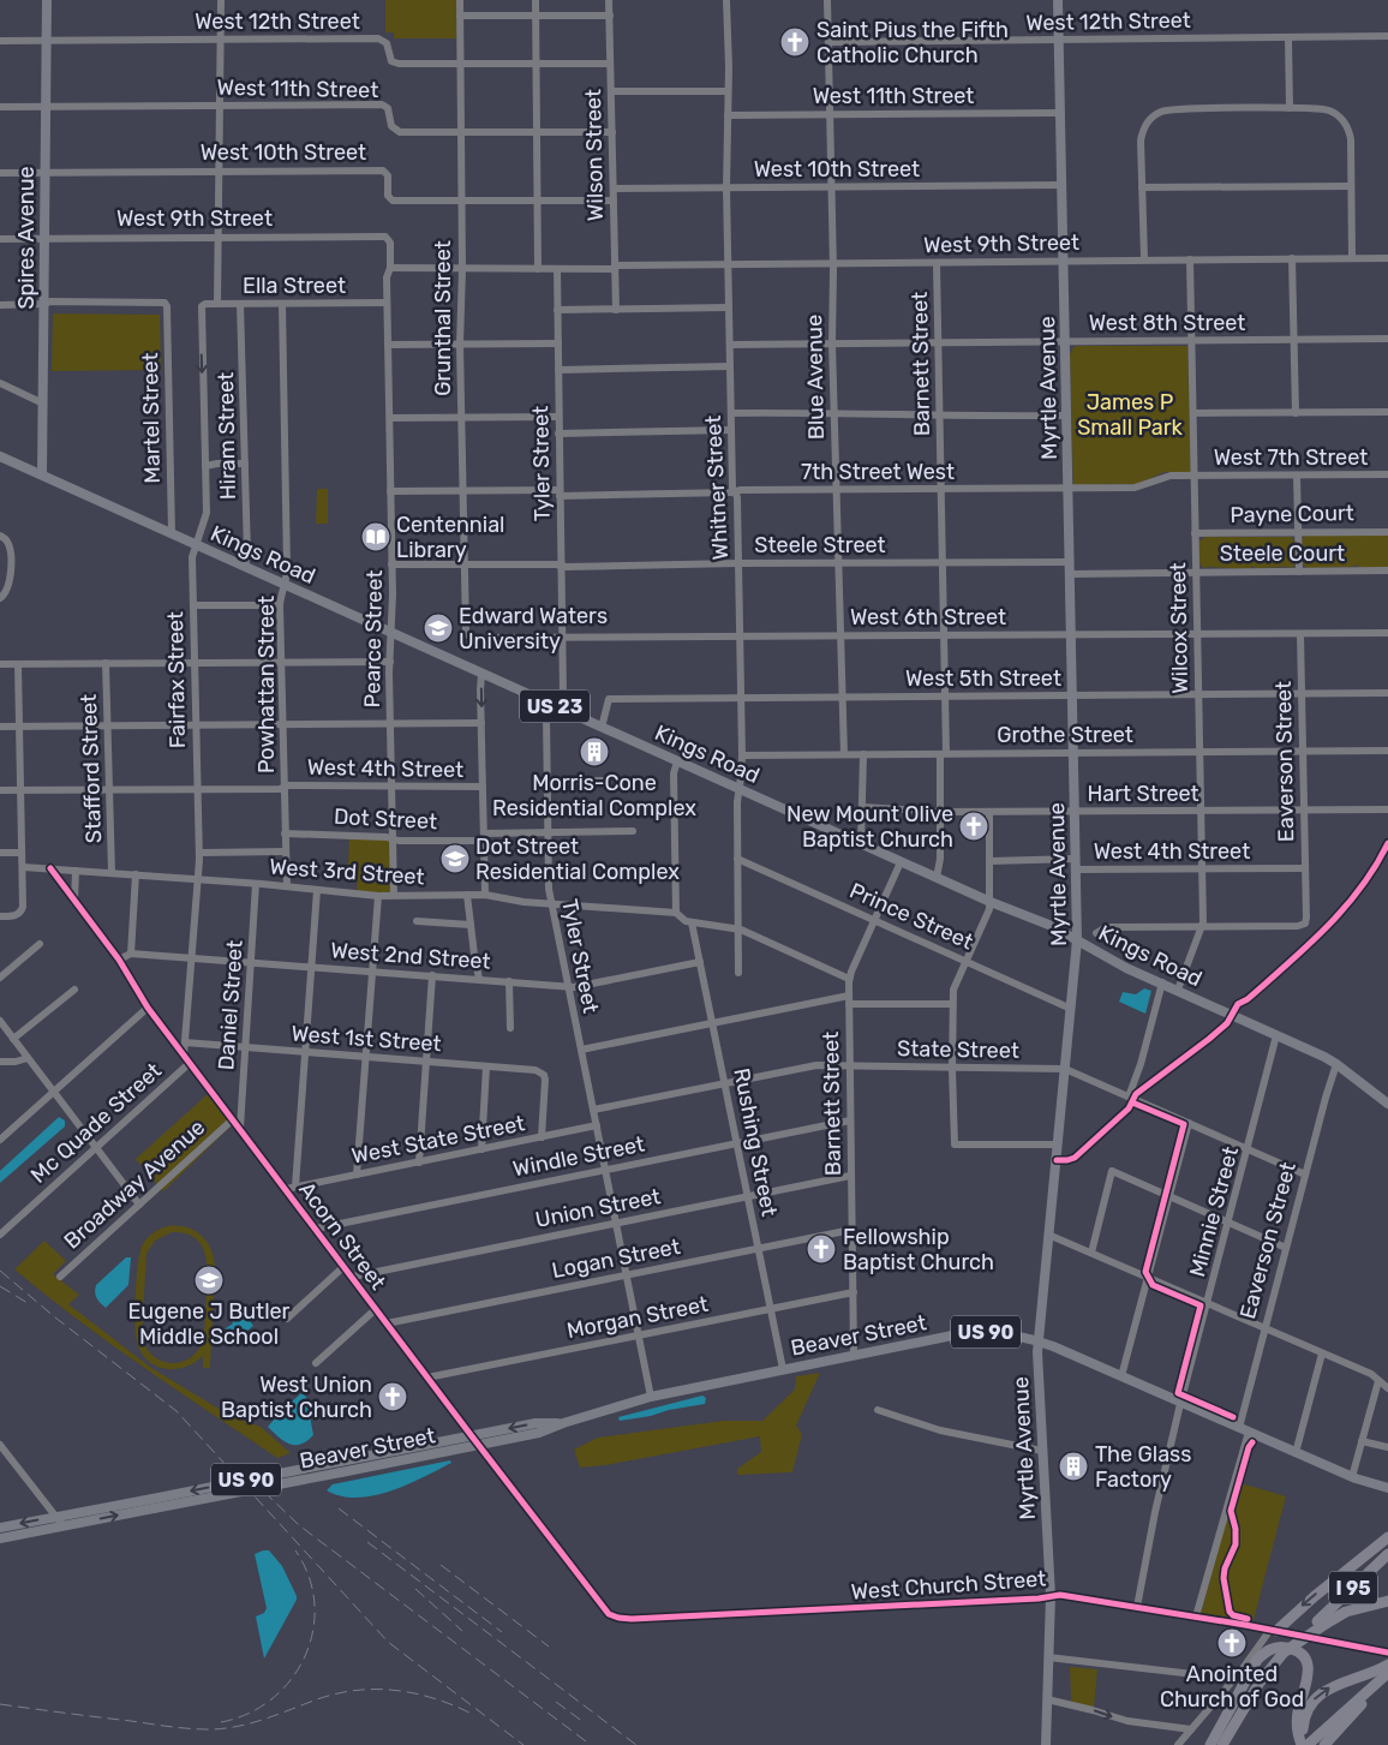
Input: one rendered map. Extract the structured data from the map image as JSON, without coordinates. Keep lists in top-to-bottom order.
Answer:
{
  "streets": {
    "highway": ["I 95"],
    "main road": [
      "Spires Avenue",
      "Myrtle Avenue",
      "Kings Road",
      "US 23",
      "US 90",
      "Beaver Street"
    ],
    "street": [
      "West 12th Street",
      "West 11th Street",
      "West 10th Street",
      "Wilson Street",
      "West 9th Street",
      "Ella Street",
      "Grunthal Street",
      "West 8th Street",
      "Barnett Street",
      "Blue Avenue",
      "Martel Street",
      "Hiram Street",
      "West 7th Street",
      "Tyler Street",
      "7th Street West",
      "Whitner Street",
      "Payne Court",
      "Steele Street",
      "Steele Court",
      "West 6th Street",
      "Wilcox Street",
      "Pearce Street",
      "West 5th Street",
      "Fairfax Street",
      "Powhattan Street",
      "Grothe Street",
      "Eaverson Street",
      "Stafford Street",
      "West 4th Street",
      "Hart Street",
      "Dot Street",
      "West 3rd Street",
      "Prince Street",
      "West 2nd Street",
      "Daniel Street",
      "West 1st Street",
      "State Street",
      "Mc Quade Street",
      "West State Street",
      "Rushing Street",
      "Windle Street",
      "Broadway Avenue",
      "Union Street",
      "Minnie Street",
      "Acorn Street",
      "Logan Street",
      "Morgan Street",
      "West Church Street"
    ]
  },
  "crossings": [
    ["West 12th Street", "Wilson Street"],
    ["West 12th Street", "Spires Avenue"],
    ["West 12th Street", "Grunthal Street"],
    ["West 12th Street", "Blue Avenue"],
    ["West 12th Street", "Myrtle Avenue"],
    ["West 11th Street", "Wilson Street"],
    ["West 11th Street", "Spires Avenue"],
    ["West 11th Street", "Grunthal Street"],
    ["West 11th Street", "Blue Avenue"],
    ["West 11th Street", "Myrtle Avenue"],
    ["West 11th Street", "Whitner Street"],
    ["West 10th Street", "Wilson Street"],
    ["West 10th Street", "Spires Avenue"],
    ["West 10th Street", "Grunthal Street"],
    ["West 10th Street", "Blue Avenue"],
    ["West 10th Street", "Myrtle Avenue"],
    ["West 10th Street", "Whitner Street"],
    ["Wilson Street", "West 9th Street"],
    ["West 9th Street", "Spires Avenue"],
    ["West 9th Street", "Grunthal Street"],
    ["West 9th Street", "Barnett Street"],
    ["West 9th Street", "Blue Avenue"],
    ["West 9th Street", "Myrtle Avenue"],
    ["West 9th Street", "Tyler Street"],
    ["West 9th Street", "Whitner Street"],
    ["West 9th Street", "Wilcox Street"],
    ["West 9th Street", "Pearce Street"],
    ["Spires Avenue", "Martel Street"],
    ["Spires Avenue", "Kings Road"],
    ["Ella Street", "Hiram Street"],
    ["Ella Street", "Pearce Street"],
    ["Ella Street", "Fairfax Street"],
    ["Ella Street", "Powhattan Street"],
    ["Grunthal Street", "7th Street West"],
    ["Grunthal Street", "Steele Street"],
    ["Grunthal Street", "West 6th Street"],
    ["West 8th Street", "Barnett Street"],
    ["West 8th Street", "Blue Avenue"],
    ["West 8th Street", "Myrtle Avenue"],
    ["West 8th Street", "Whitner Street"],
    ["West 8th Street", "Wilcox Street"],
    ["Barnett Street", "7th Street West"],
    ["Barnett Street", "Steele Street"],
    ["Barnett Street", "Kings Road"],
    ["Barnett Street", "West 6th Street"],
    ["Barnett Street", "West 5th Street"],
    ["Barnett Street", "Grothe Street"],
    ["Barnett Street", "Hart Street"],
    ["Barnett Street", "Prince Street"],
    ["Barnett Street", "State Street"],
    ["Barnett Street", "Windle Street"],
    ["Barnett Street", "Union Street"],
    ["Barnett Street", "Logan Street"],
    ["Barnett Street", "Morgan Street"],
    ["Barnett Street", "Beaver Street"],
    ["Blue Avenue", "7th Street West"],
    ["Blue Avenue", "Steele Street"],
    ["Blue Avenue", "West 6th Street"],
    ["Blue Avenue", "West 5th Street"],
    ["Blue Avenue", "Grothe Street"],
    ["Myrtle Avenue", "7th Street West"],
    ["Myrtle Avenue", "Steele Street"],
    ["Myrtle Avenue", "Steele Court"],
    ["Myrtle Avenue", "Kings Road"],
    ["Myrtle Avenue", "West 6th Street"],
    ["Myrtle Avenue", "West 5th Street"],
    ["Myrtle Avenue", "Grothe Street"],
    ["Myrtle Avenue", "West 4th Street"],
    ["Myrtle Avenue", "Hart Street"],
    ["Myrtle Avenue", "Prince Street"],
    ["Myrtle Avenue", "State Street"],
    ["Myrtle Avenue", "Beaver Street"],
    ["Myrtle Avenue", "West Church Street"],
    ["Martel Street", "Kings Road"],
    ["Hiram Street", "Kings Road"],
    ["West 7th Street", "7th Street West"],
    ["West 7th Street", "Wilcox Street"],
    ["Tyler Street", "7th Street West"],
    ["Tyler Street", "Steele Street"],
    ["Tyler Street", "Kings Road"],
    ["Tyler Street", "West 6th Street"],
    ["Tyler Street", "Dot Street"],
    ["Tyler Street", "West 3rd Street"],
    ["Tyler Street", "West 2nd Street"],
    ["Tyler Street", "State Street"],
    ["Tyler Street", "West State Street"],
    ["Tyler Street", "Windle Street"],
    ["Tyler Street", "Union Street"],
    ["Tyler Street", "Logan Street"],
    ["Tyler Street", "Morgan Street"],
    ["Tyler Street", "Beaver Street"],
    ["7th Street West", "Whitner Street"],
    ["7th Street West", "Wilcox Street"],
    ["7th Street West", "Pearce Street"],
    ["Whitner Street", "Steele Street"],
    ["Whitner Street", "Kings Road"],
    ["Whitner Street", "West 6th Street"],
    ["Whitner Street", "West 5th Street"],
    ["Whitner Street", "Grothe Street"],
    ["Whitner Street", "West 3rd Street"],
    ["Whitner Street", "Prince Street"],
    ["Payne Court", "Wilcox Street"],
    ["Steele Street", "Pearce Street"],
    ["Steele Court", "Wilcox Street"],
    ["Kings Road", "Wilcox Street"],
    ["Kings Road", "Pearce Street"],
    ["Kings Road", "West 5th Street"],
    ["Kings Road", "Fairfax Street"],
    ["Kings Road", "Powhattan Street"],
    ["Kings Road", "Eaverson Street"],
    ["Kings Road", "Minnie Street"],
    ["West 6th Street", "Wilcox Street"],
    ["West 6th Street", "Eaverson Street"],
    ["Wilcox Street", "West 5th Street"],
    ["Wilcox Street", "Grothe Street"],
    ["Wilcox Street", "Eaverson Street"],
    ["Wilcox Street", "West 4th Street"],
    ["Wilcox Street", "Hart Street"],
    ["Pearce Street", "West 4th Street"],
    ["Pearce Street", "Dot Street"],
    ["Pearce Street", "West 3rd Street"],
    ["West 5th Street", "Eaverson Street"],
    ["Fairfax Street", "West 4th Street"],
    ["Fairfax Street", "West 3rd Street"],
    ["Fairfax Street", "West 2nd Street"],
    ["Fairfax Street", "West 1st Street"],
    ["Fairfax Street", "Acorn Street"],
    ["Powhattan Street", "West 4th Street"],
    ["Powhattan Street", "Dot Street"],
    ["Powhattan Street", "West 3rd Street"],
    ["Grothe Street", "Eaverson Street"],
    ["Eaverson Street", "West 4th Street"],
    ["Eaverson Street", "Hart Street"],
    ["Eaverson Street", "State Street"],
    ["Eaverson Street", "Beaver Street"],
    ["Stafford Street", "West 4th Street"],
    ["Stafford Street", "West 3rd Street"],
    ["West 3rd Street", "Daniel Street"],
    ["West 3rd Street", "Rushing Street"],
    ["West 3rd Street", "Acorn Street"],
    ["West 2nd Street", "Daniel Street"],
    ["West 2nd Street", "Rushing Street"],
    ["Daniel Street", "West 1st Street"],
    ["Daniel Street", "Acorn Street"],
    ["West 1st Street", "West State Street"],
    ["State Street", "Rushing Street"],
    ["State Street", "Minnie Street"],
    ["Mc Quade Street", "Acorn Street"],
    ["West State Street", "Acorn Street"],
    ["Rushing Street", "Windle Street"],
    ["Rushing Street", "Union Street"],
    ["Rushing Street", "Logan Street"],
    ["Rushing Street", "Morgan Street"],
    ["Rushing Street", "Beaver Street"],
    ["Windle Street", "Acorn Street"],
    ["Broadway Avenue", "Acorn Street"],
    ["Union Street", "Acorn Street"],
    ["Minnie Street", "Beaver Street"],
    ["Minnie Street", "West Church Street"],
    ["Acorn Street", "Logan Street"],
    ["Acorn Street", "Morgan Street"],
    ["Acorn Street", "Beaver Street"],
    ["Acorn Street", "West Church Street"]
  ],
  "parks": ["James P Small Park"],
  "places": {
    "church": [
      "Saint Pius the Fifth Catholic Church",
      "New Mount Olive Baptist Church",
      "Fellowship Baptist Church",
      "West Union Baptist Church",
      "Anointed Church of God"
    ],
    "library": ["Centennial Library"],
    "school or university": ["Edward Waters University", "Dot Street Residential Complex", "Eugene J Butler Middle School"],
    "building": ["Morris-Cone Residential Complex", "The Glass Factory"]
  }
}
